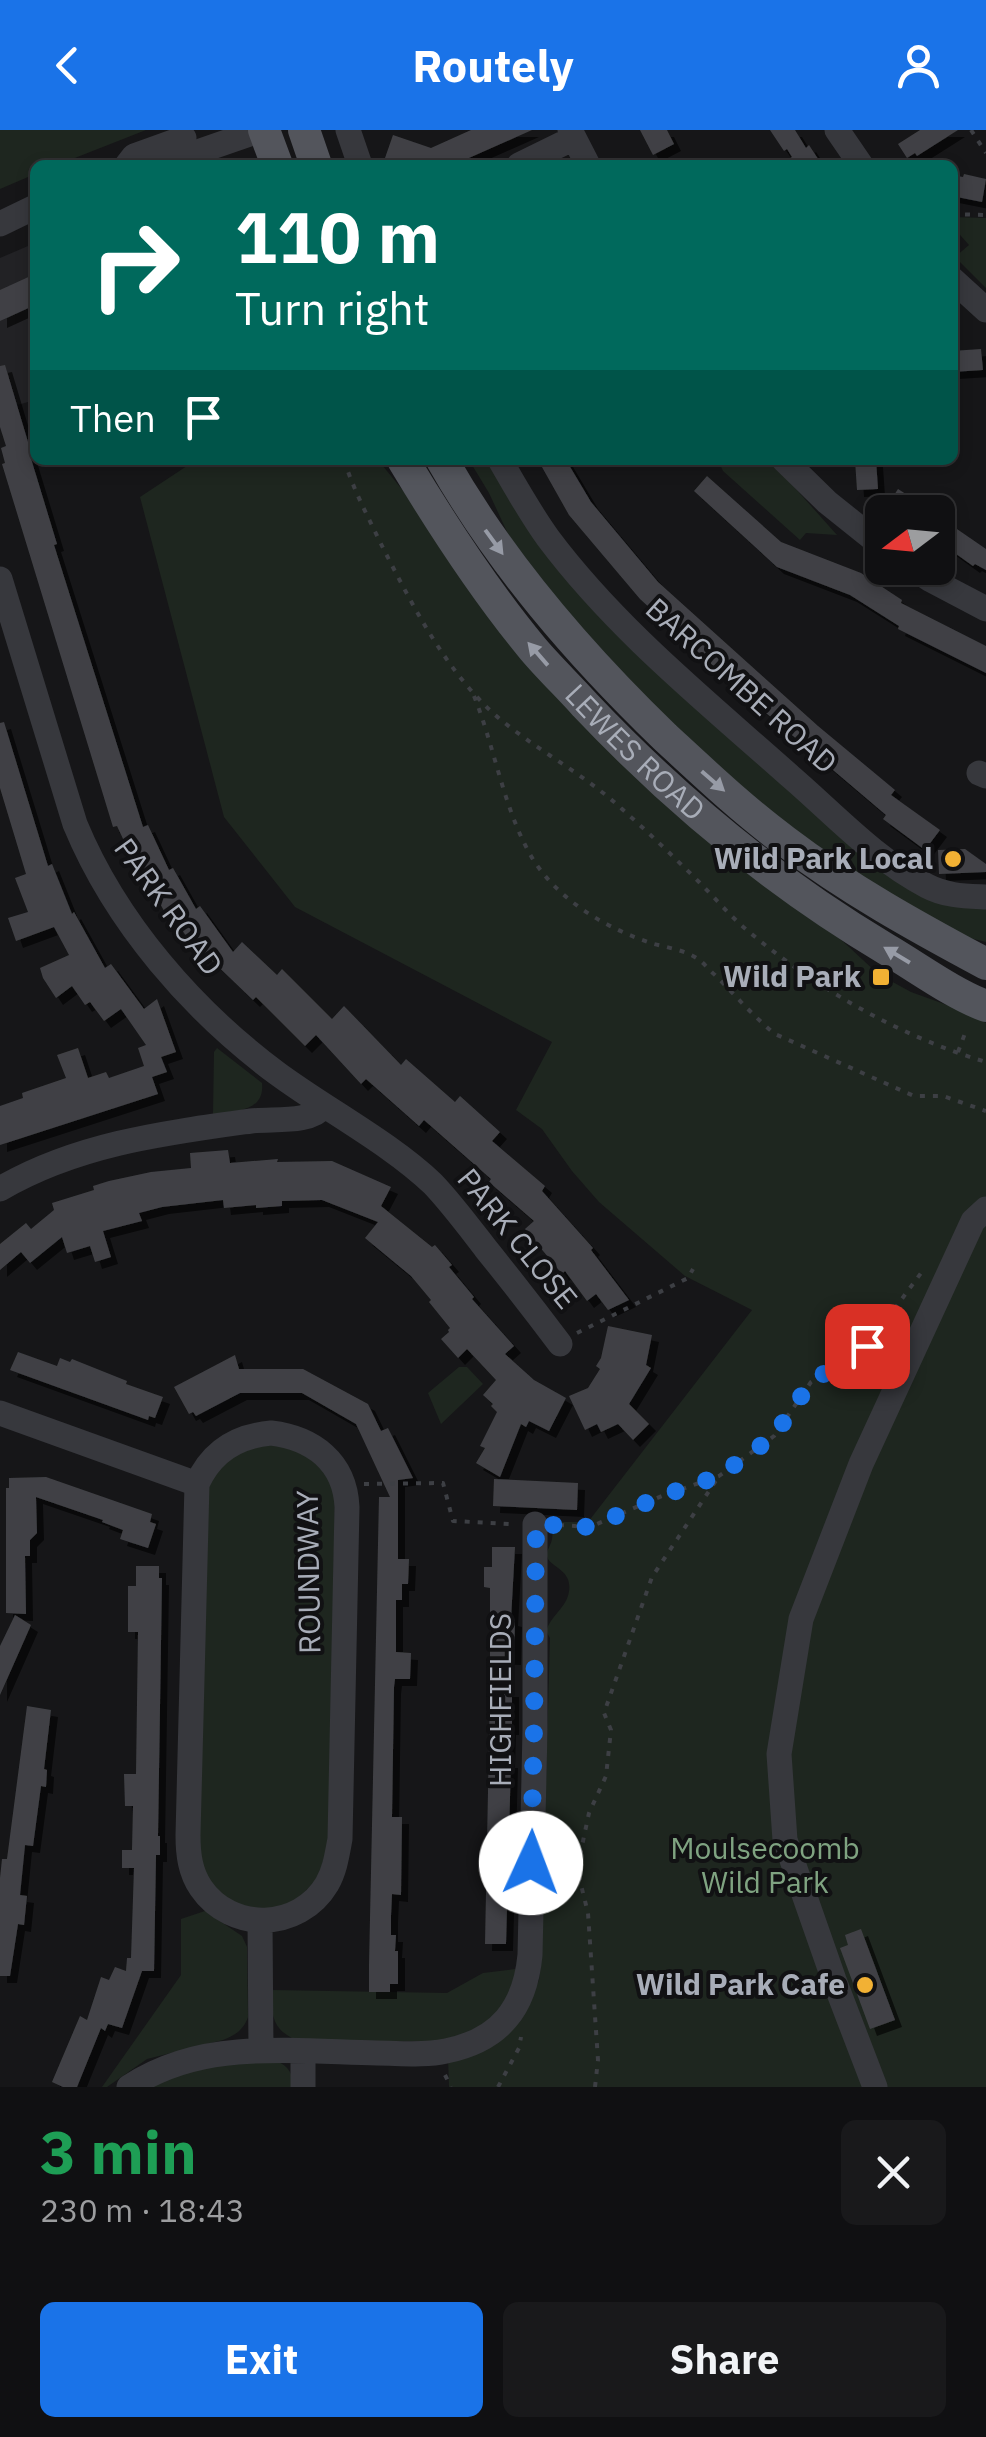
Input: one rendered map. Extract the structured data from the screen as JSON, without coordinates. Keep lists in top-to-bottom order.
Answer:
{
  "streets": {
    "main road": ["LEWES ROAD"],
    "street": [
      "BARCOMBE ROAD",
      "PARK ROAD",
      "PARK CLOSE",
      "ROUNDWAY",
      "HIGHFIELDS"
    ]
  },
  "crossings": [
    ["PARK ROAD", "PARK CLOSE"]
  ],
  "parks": ["Moulsecoomb Wild Park"],
  "places": {
    "other": ["Wild Park Local", "Wild Park Cafe"],
    "transit": ["Wild Park"]
  },
  "north": "left",
  "page": {
    "header": "Routely",
    "turn": ["110 m", "Turn right"],
    "then": "Then",
    "heading": ["3 min", "230 m · 18:43"],
    "buttons": ["Exit", "Share"]
  }
}
